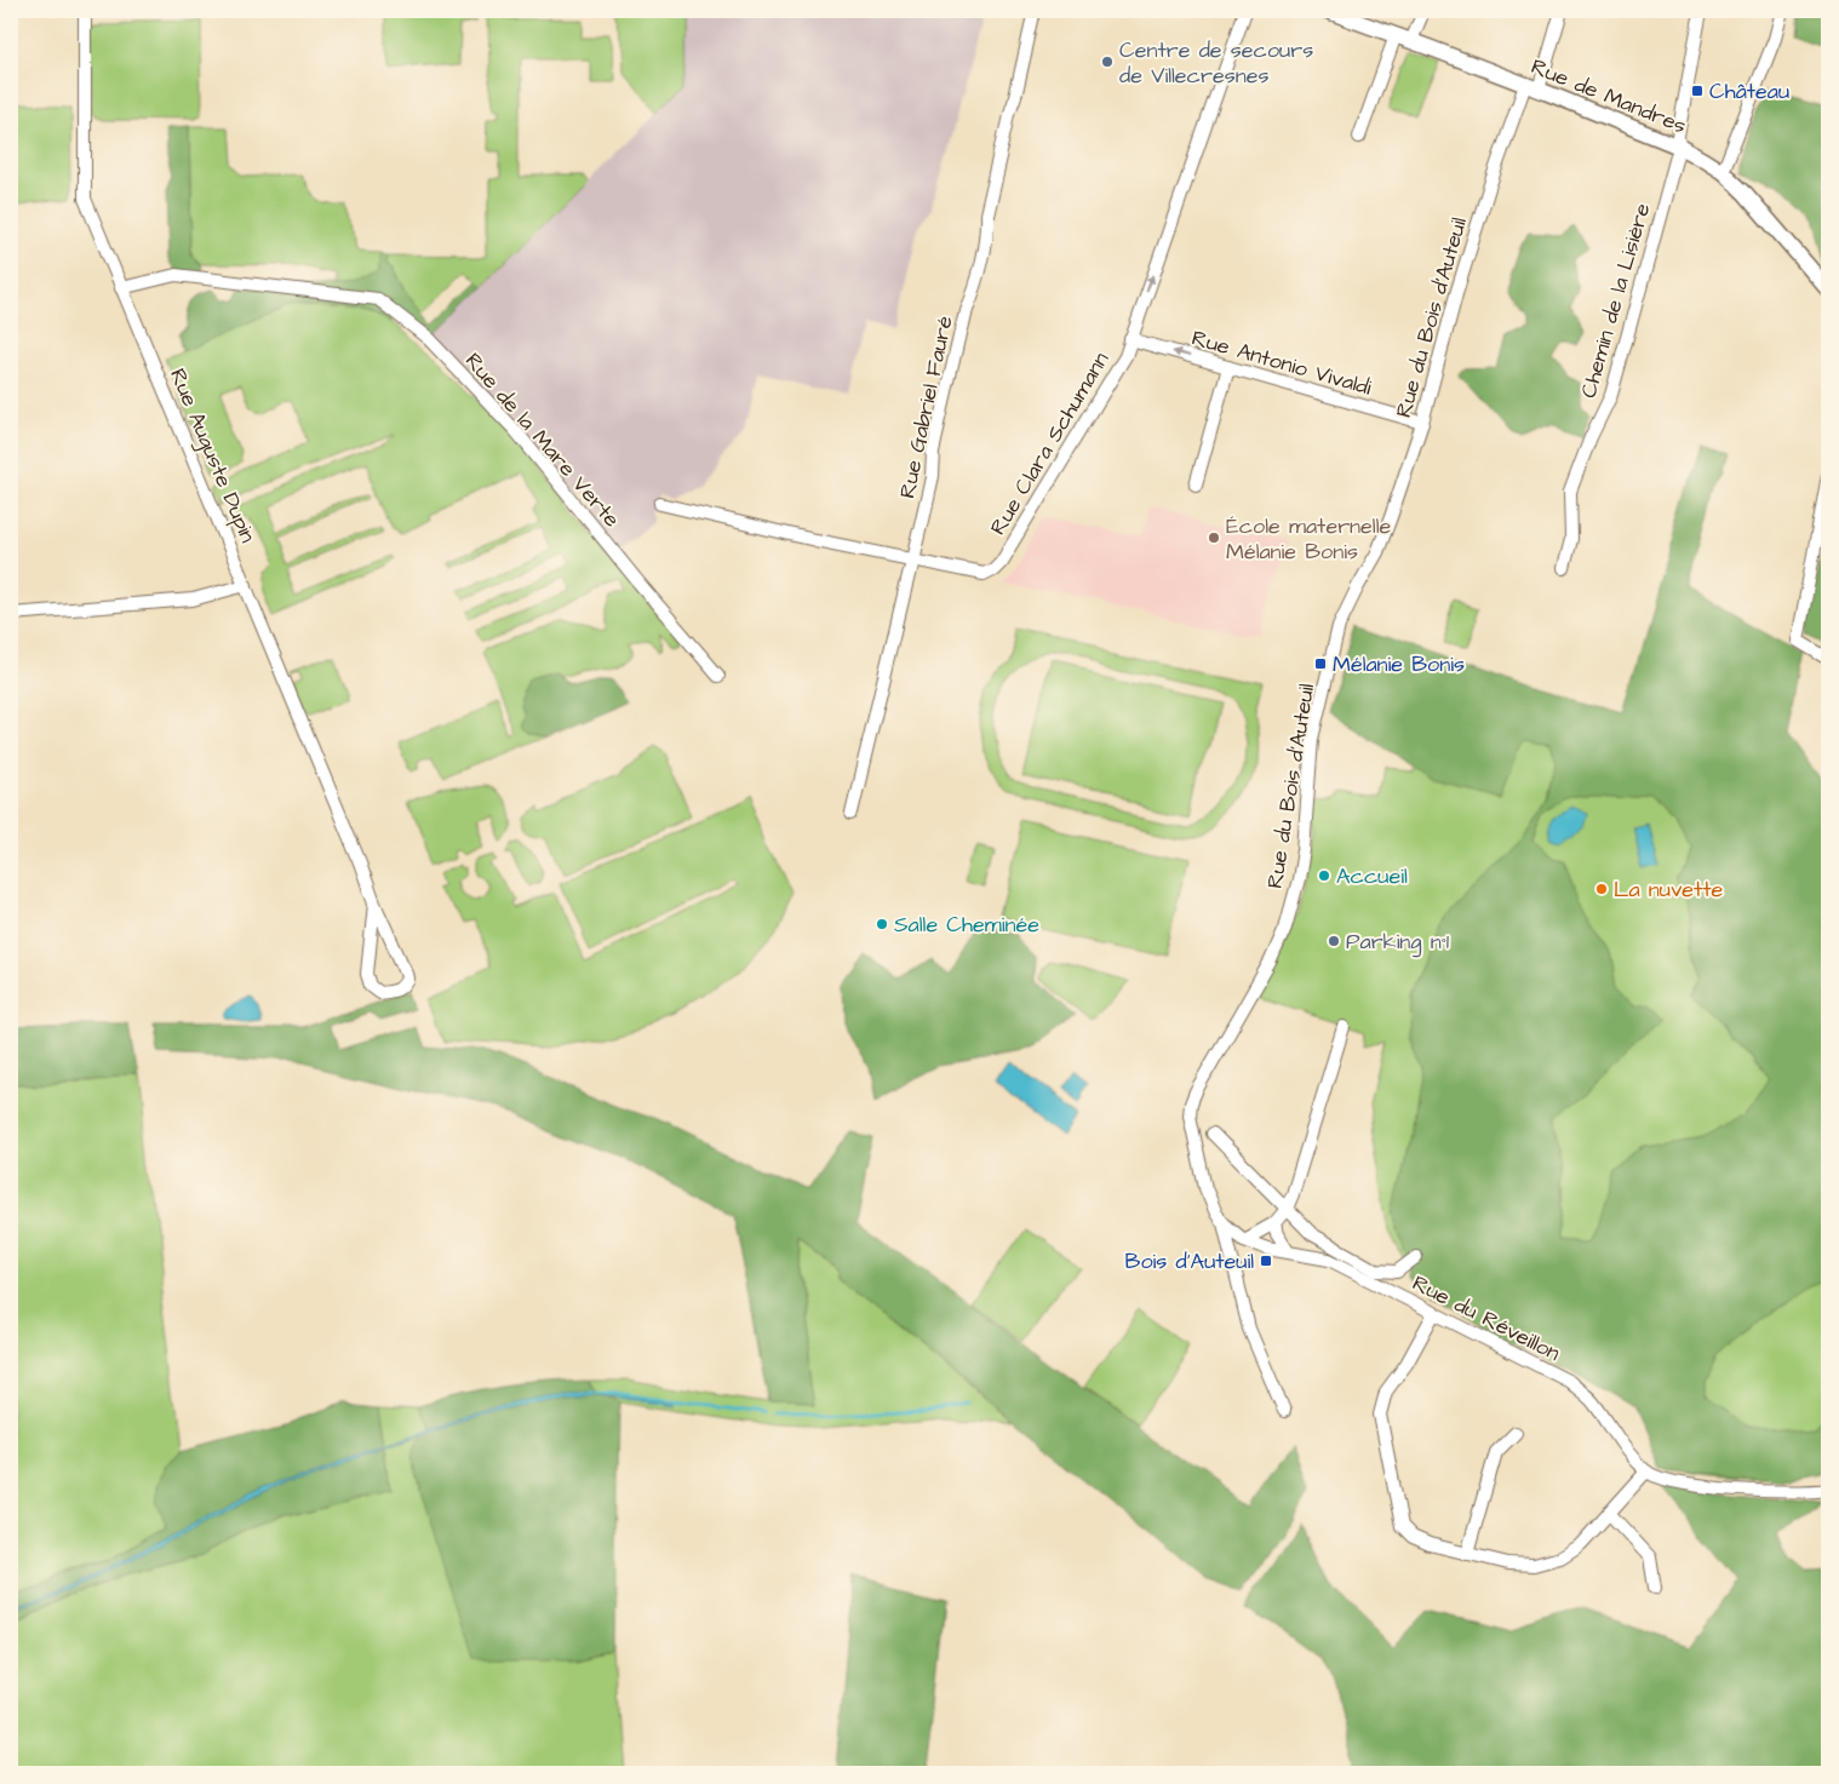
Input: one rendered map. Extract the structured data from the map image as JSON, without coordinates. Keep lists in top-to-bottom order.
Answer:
{
  "streets": {
    "street": [
      "Rue de Mandres",
      "Chemin de la Lisière",
      "Rue du Bois d'Auteuil",
      "Rue Antonio Vivaldi",
      "Rue Gabriel Fauré",
      "Rue de la Mare Verte",
      "Rue Clara Schumann",
      "Rue Auguste Dupin",
      "Rue du Réveillon"
    ]
  },
  "crossings": [
    ["Rue de Mandres", "Chemin de la Lisière"],
    ["Rue de Mandres", "Rue du Bois d'Auteuil"],
    ["Rue du Bois d'Auteuil", "Rue Antonio Vivaldi"],
    ["Rue du Bois d'Auteuil", "Rue du Réveillon"],
    ["Rue Antonio Vivaldi", "Rue Clara Schumann"],
    ["Rue Gabriel Fauré", "Rue Clara Schumann"],
    ["Rue de la Mare Verte", "Rue Auguste Dupin"]
  ],
  "one_way": ["Rue Clara Schumann"],
  "places": {
    "other": [
      "Centre de secours de Villecresnes",
      "École maternelle Mélanie Bonis",
      "Accueil",
      "La nuvette",
      "Salle Cheminée",
      "Parking n°1"
    ],
    "transit": ["Château", "Mélanie Bonis", "Bois d'Auteuil"]
  }
}
